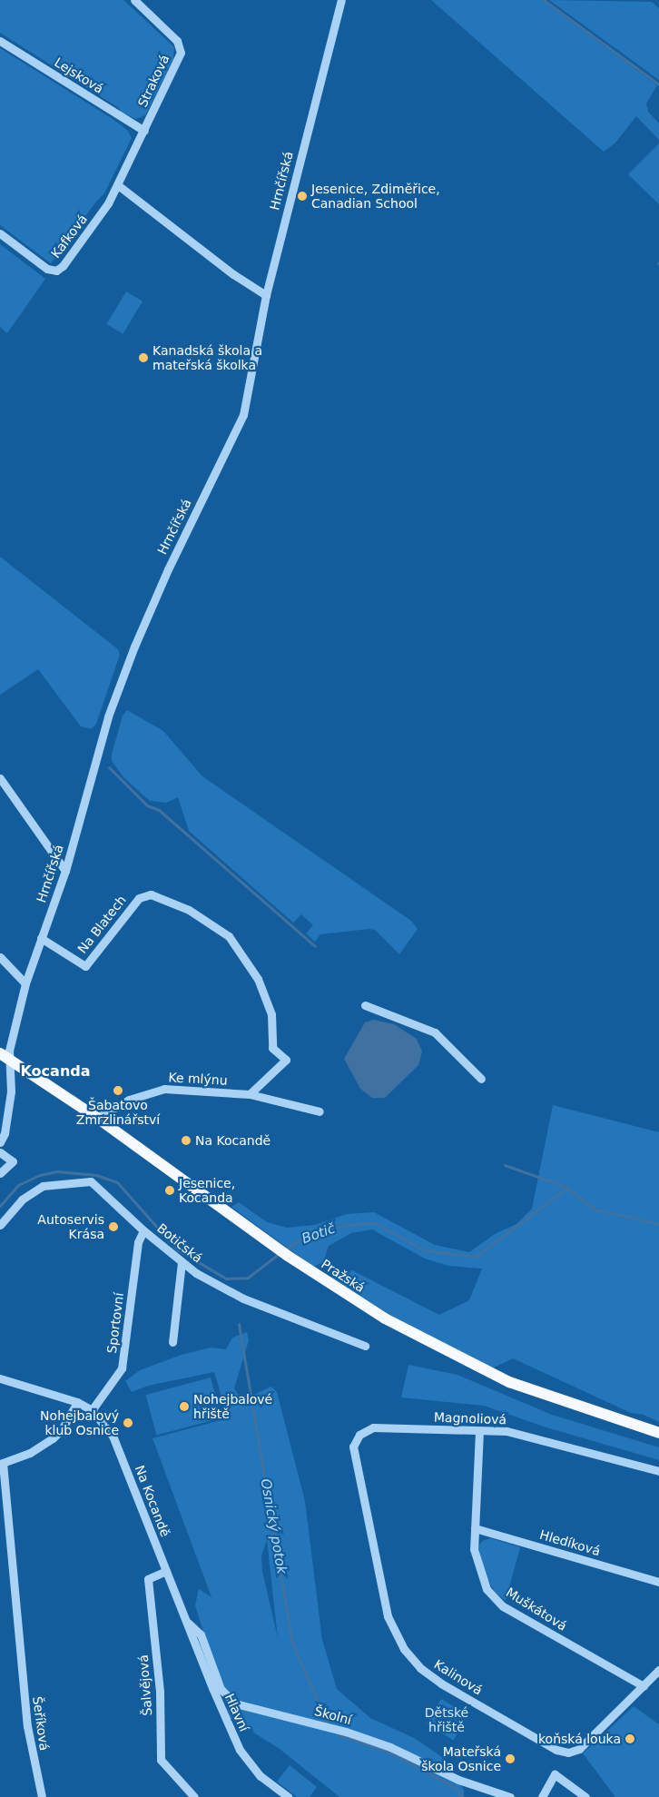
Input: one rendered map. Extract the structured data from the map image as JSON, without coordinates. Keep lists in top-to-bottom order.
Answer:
{
  "streets": {
    "main road": ["Pražská"],
    "street": [
      "Lejsková",
      "Straková",
      "Hrnčířská",
      "Kafková",
      "Na Blatech",
      "Ke mlýnu",
      "Botičská",
      "Sportovní",
      "Magnoliová",
      "Na Kocandě",
      "Hledíková",
      "Muškátová",
      "Kalinová",
      "Šalvějová",
      "Hlavní",
      "Školní",
      "Šeříková"
    ]
  },
  "crossings": [
    ["Lejsková", "Straková"],
    ["Straková", "Kafková"],
    ["Hrnčířská", "Na Blatech"],
    ["Hrnčířská", "Pražská"],
    ["Na Blatech", "Ke mlýnu"],
    ["Ke mlýnu", "Pražská"],
    ["Botičská", "Sportovní"],
    ["Sportovní", "Na Kocandě"],
    ["Magnoliová", "Muškátová"],
    ["Magnoliová", "Kalinová"],
    ["Na Kocandě", "Šalvějová"],
    ["Na Kocandě", "Hlavní"],
    ["Na Kocandě", "Školní"],
    ["Hledíková", "Muškátová"],
    ["Muškátová", "Kalinová"],
    ["Hlavní", "Školní"]
  ],
  "districts": ["Kocanda"],
  "water": ["Botič", "Osnický potok"],
  "parks": ["Dětské hřiště"],
  "places": [
    "Jesenice, Zdiměřice, Canadian School",
    "Kanadská škola a mateřská školka",
    "Šabatovo Zmrzlinářství",
    "Na Kocandě",
    "Jesenice, Kocanda",
    "Autoservis Krása",
    "Nohejbalové hřiště",
    "Nohejbalový klub Osnice",
    "koňská louka",
    "Mateřská škola Osnice"
  ]
}
